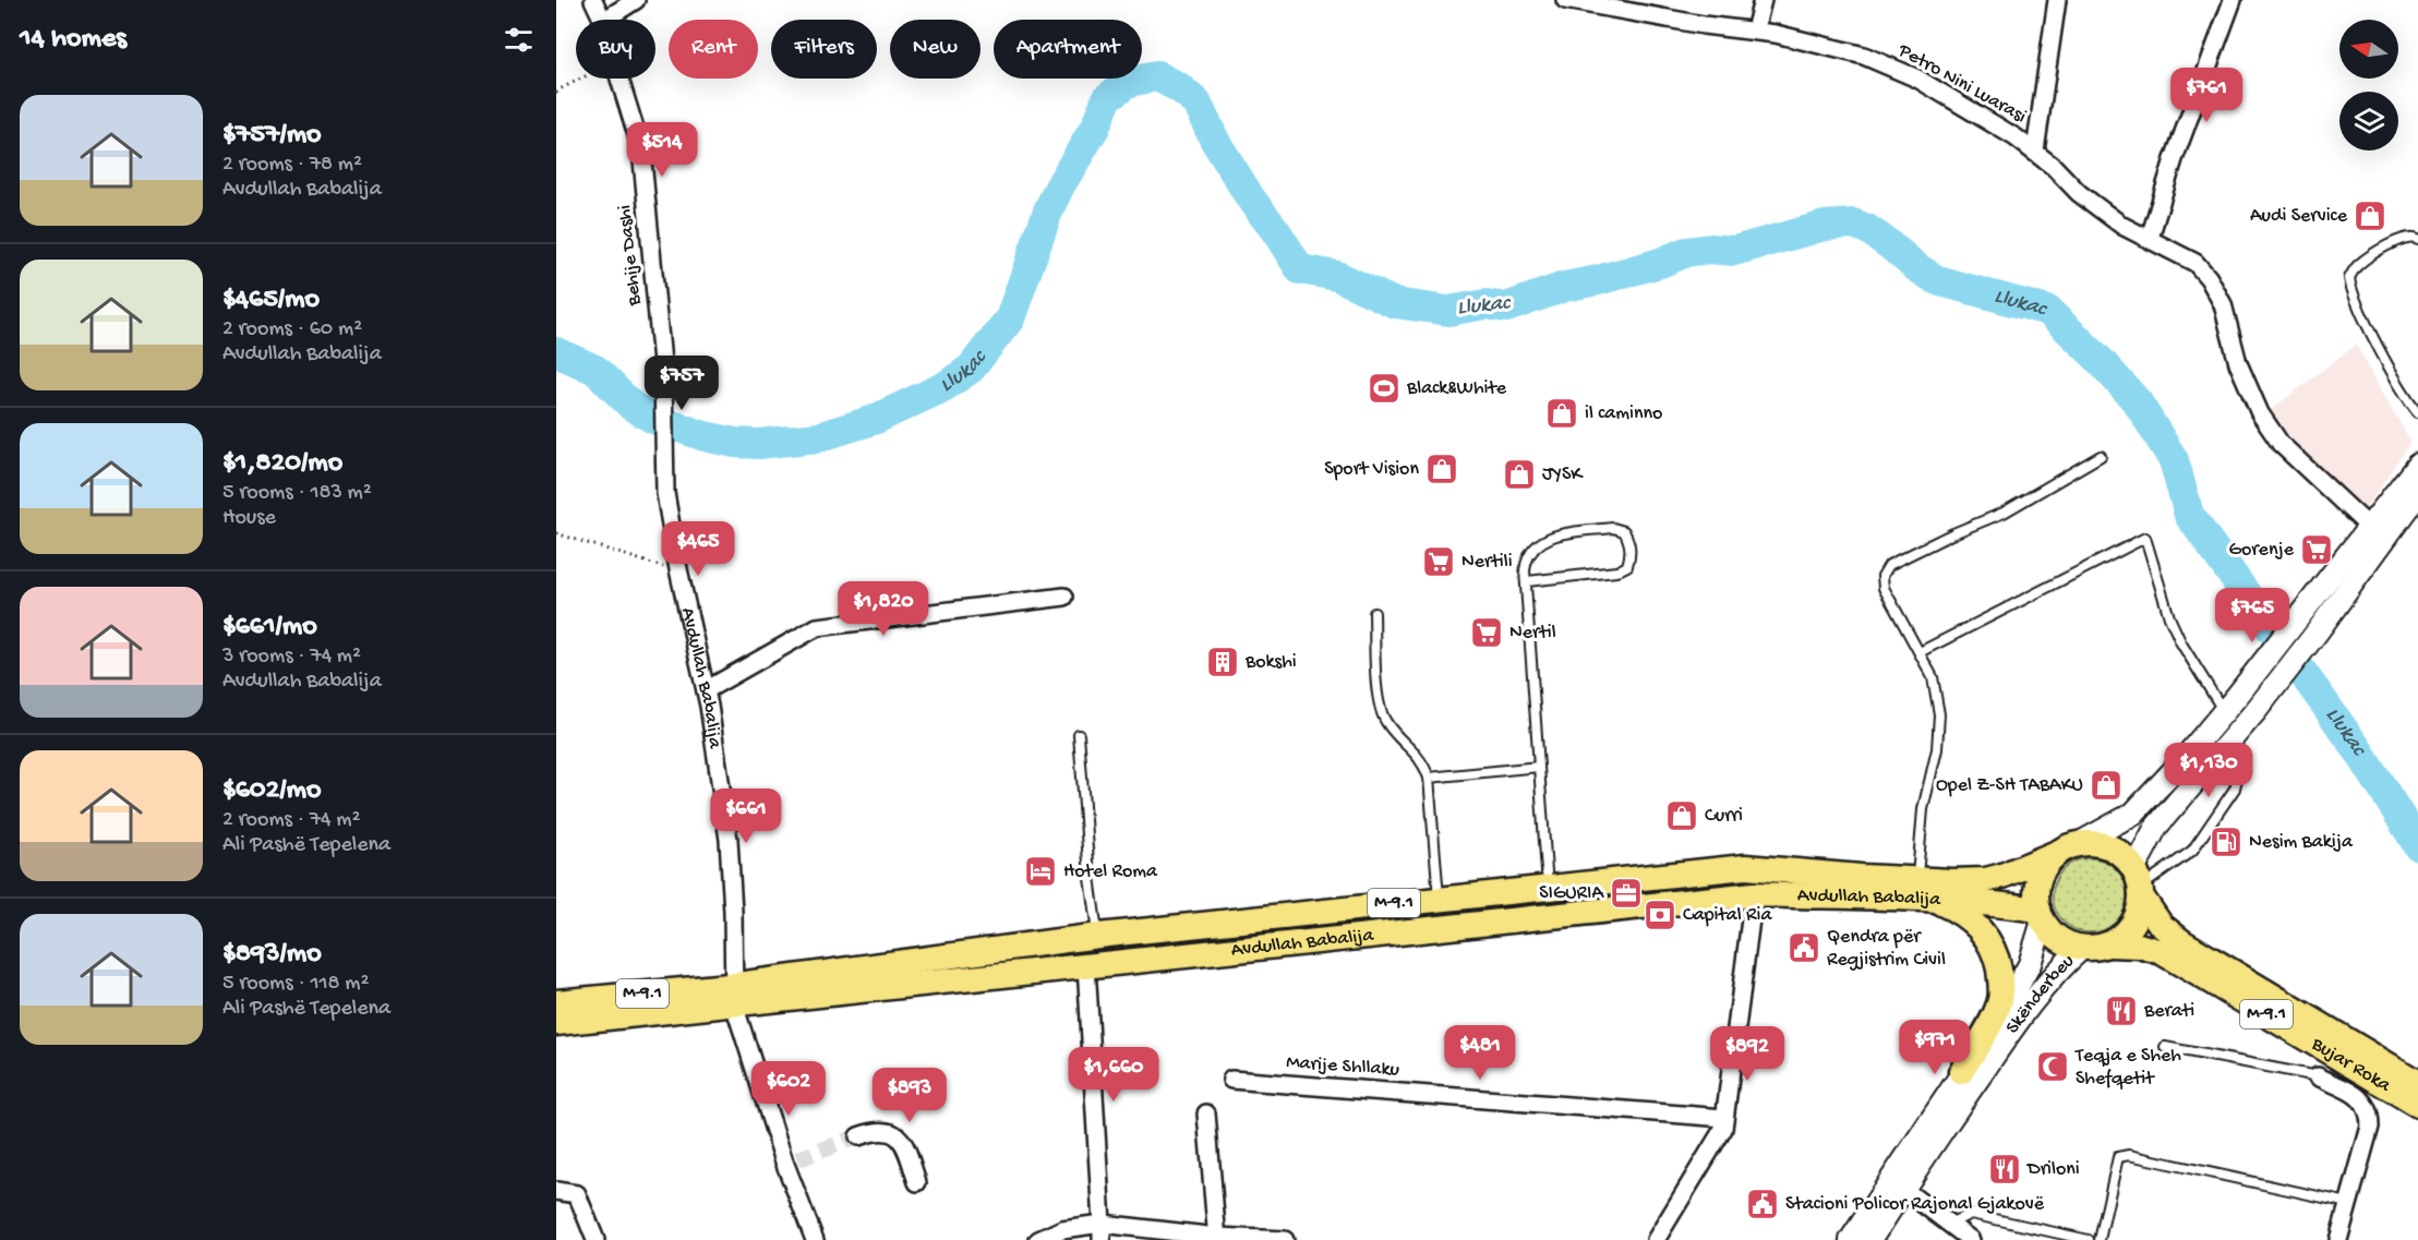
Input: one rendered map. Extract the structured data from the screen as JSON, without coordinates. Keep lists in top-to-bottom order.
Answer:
{
  "streets": {
    "main road": [
      "Avdullah Babalija",
      "M-9.1",
      "Skënderbeu",
      "Bujar Roka"
    ],
    "street": ["Petro Nini Luarasi", "Behije Dashi", "Marije Shllaku"]
  },
  "crossings": [
    ["Behije Dashi", "Avdullah Babalija"],
    ["Avdullah Babalija", "M-9.1"],
    ["Avdullah Babalija", "Skënderbeu"],
    ["Avdullah Babalija", "Bujar Roka"],
    ["M-9.1", "Skënderbeu"],
    ["M-9.1", "Bujar Roka"],
    ["Skënderbeu", "Bujar Roka"]
  ],
  "water": ["Llukac"],
  "places": {
    "shop": [
      "Audi Service",
      "il caminno",
      "Sport Vision",
      "JYSK",
      "Opel Z-SH TABAKU",
      "Curri"
    ],
    "sports": ["Black&White"],
    "supermarket": ["Gorenje", "Nertili", "Nertil"],
    "building": ["Bokshi"],
    "fuel station": ["Nesim Bakija"],
    "hotel": ["Hotel Roma"],
    "office": ["SIGURIA"],
    "bank": ["Capital Ria"],
    "public building": ["Qendra për Regjistrim Civil", "Stacioni Policor Rajonal Gjakovë"],
    "restaurant": ["Berati", "Driloni"],
    "mosque": ["Teqja e Sheh Shefqetit"]
  },
  "north": "left",
  "page": {
    "heading": "14 homes",
    "chip": [
      "Buy",
      "Rent",
      "Filters",
      "New",
      "Apartment"
    ],
    "price": [
      "$761",
      "$514",
      "$757",
      "$465",
      "$1,820",
      "$765",
      "$1,130",
      "$661",
      "$971",
      "$481",
      "$892",
      "$1,660",
      "$602",
      "$893"
    ],
    "list": [
      {
        "name": "$757/mo",
        "note": "2 rooms · 78 m² · Avdullah Babalija"
      },
      {
        "name": "$465/mo",
        "note": "2 rooms · 60 m² · Avdullah Babalija"
      },
      {
        "name": "$1,820/mo",
        "note": "5 rooms · 183 m² · House"
      },
      {
        "name": "$661/mo",
        "note": "3 rooms · 74 m² · Avdullah Babalija"
      },
      {
        "name": "$602/mo",
        "note": "2 rooms · 74 m² · Ali Pashë Tepelena"
      },
      {
        "name": "$893/mo",
        "note": "5 rooms · 118 m² · Ali Pashë Tepelena"
      }
    ]
  }
}
